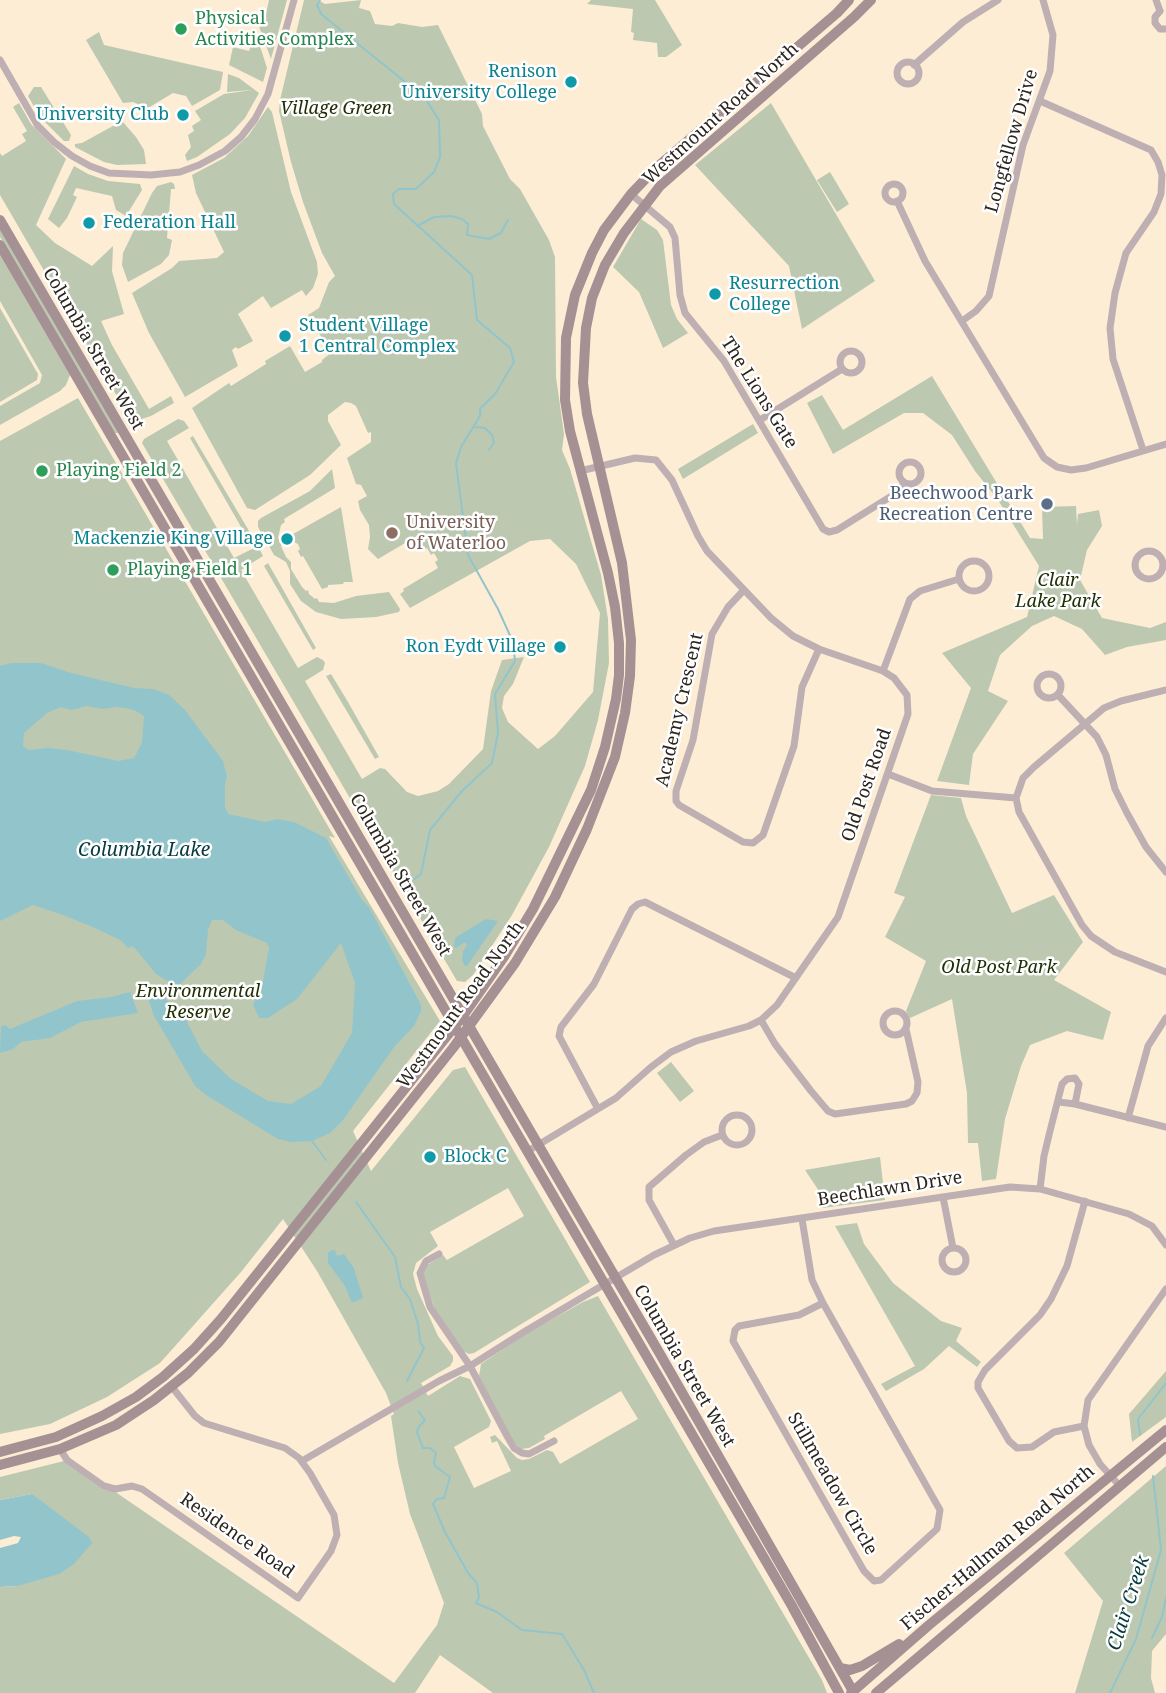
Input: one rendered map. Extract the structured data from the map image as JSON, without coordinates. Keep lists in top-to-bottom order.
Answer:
{
  "streets": {
    "main road": ["Westmount Road North", "Columbia Street West", "Fischer-Hallman Road North"],
    "street": [
      "Longfellow Drive",
      "The Lions Gate",
      "Academy Crescent",
      "Old Post Road",
      "Beechlawn Drive",
      "Stillmeadow Circle",
      "Residence Road"
    ]
  },
  "crossings": [
    ["Westmount Road North", "Columbia Street West"],
    ["Westmount Road North", "The Lions Gate"],
    ["Westmount Road North", "Old Post Road"],
    ["Westmount Road North", "Residence Road"],
    ["Columbia Street West", "Old Post Road"],
    ["Columbia Street West", "Beechlawn Drive"],
    ["Columbia Street West", "Fischer-Hallman Road North"],
    ["Academy Crescent", "Old Post Road"],
    ["Beechlawn Drive", "Stillmeadow Circle"]
  ],
  "water": ["Columbia Lake", "Clair Creek"],
  "parks": [
    "Village Green",
    "Clair Lake Park",
    "Old Post Park",
    "Environmental Reserve"
  ],
  "places": [
    "Physical Activities Complex",
    "Renison University College",
    "University Club",
    "Federation Hall",
    "Resurrection College",
    "Student Village 1 Central Complex",
    "Playing Field 2",
    "Beechwood Park Recreation Centre",
    "University of Waterloo",
    "Mackenzie King Village",
    "Playing Field 1",
    "Ron Eydt Village",
    "Block C"
  ]
}
